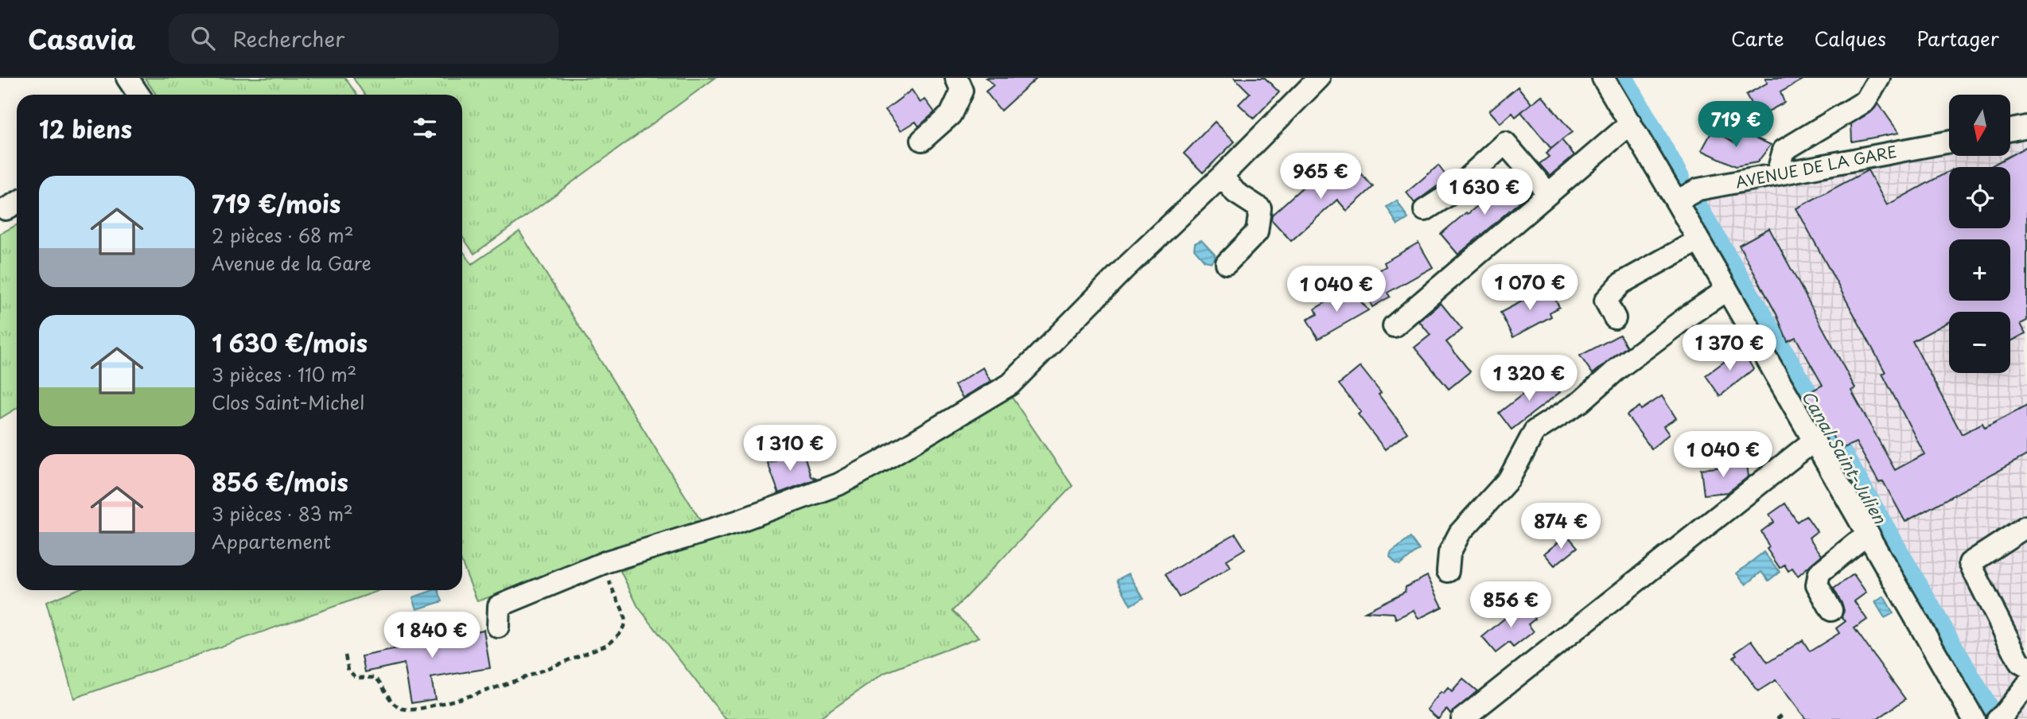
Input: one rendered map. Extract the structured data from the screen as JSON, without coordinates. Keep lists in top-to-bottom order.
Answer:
{
  "streets": {
    "street": ["AVENUE DE LA GARE"]
  },
  "water": ["Canal Saint-Julien"],
  "north": "bottom",
  "page": {
    "header": "Casavia",
    "search": "Rechercher",
    "nav": ["Carte", "Calques", "Partager"],
    "map_buttons": ["+", "−"],
    "heading": "12 biens",
    "price": [
      "719 €",
      "965 €",
      "1 630 €",
      "1 070 €",
      "1 040 €",
      "1 370 €",
      "1 320 €",
      "1 310 €",
      "1 040 €",
      "874 €",
      "856 €",
      "1 840 €"
    ],
    "list": [
      {
        "name": "719 €/mois",
        "note": "2 pièces · 68 m² · Avenue de la Gare"
      },
      {
        "name": "1 630 €/mois",
        "note": "3 pièces · 110 m² · Clos Saint-Michel"
      },
      {
        "name": "856 €/mois",
        "note": "3 pièces · 83 m² · Appartement"
      }
    ]
  }
}
